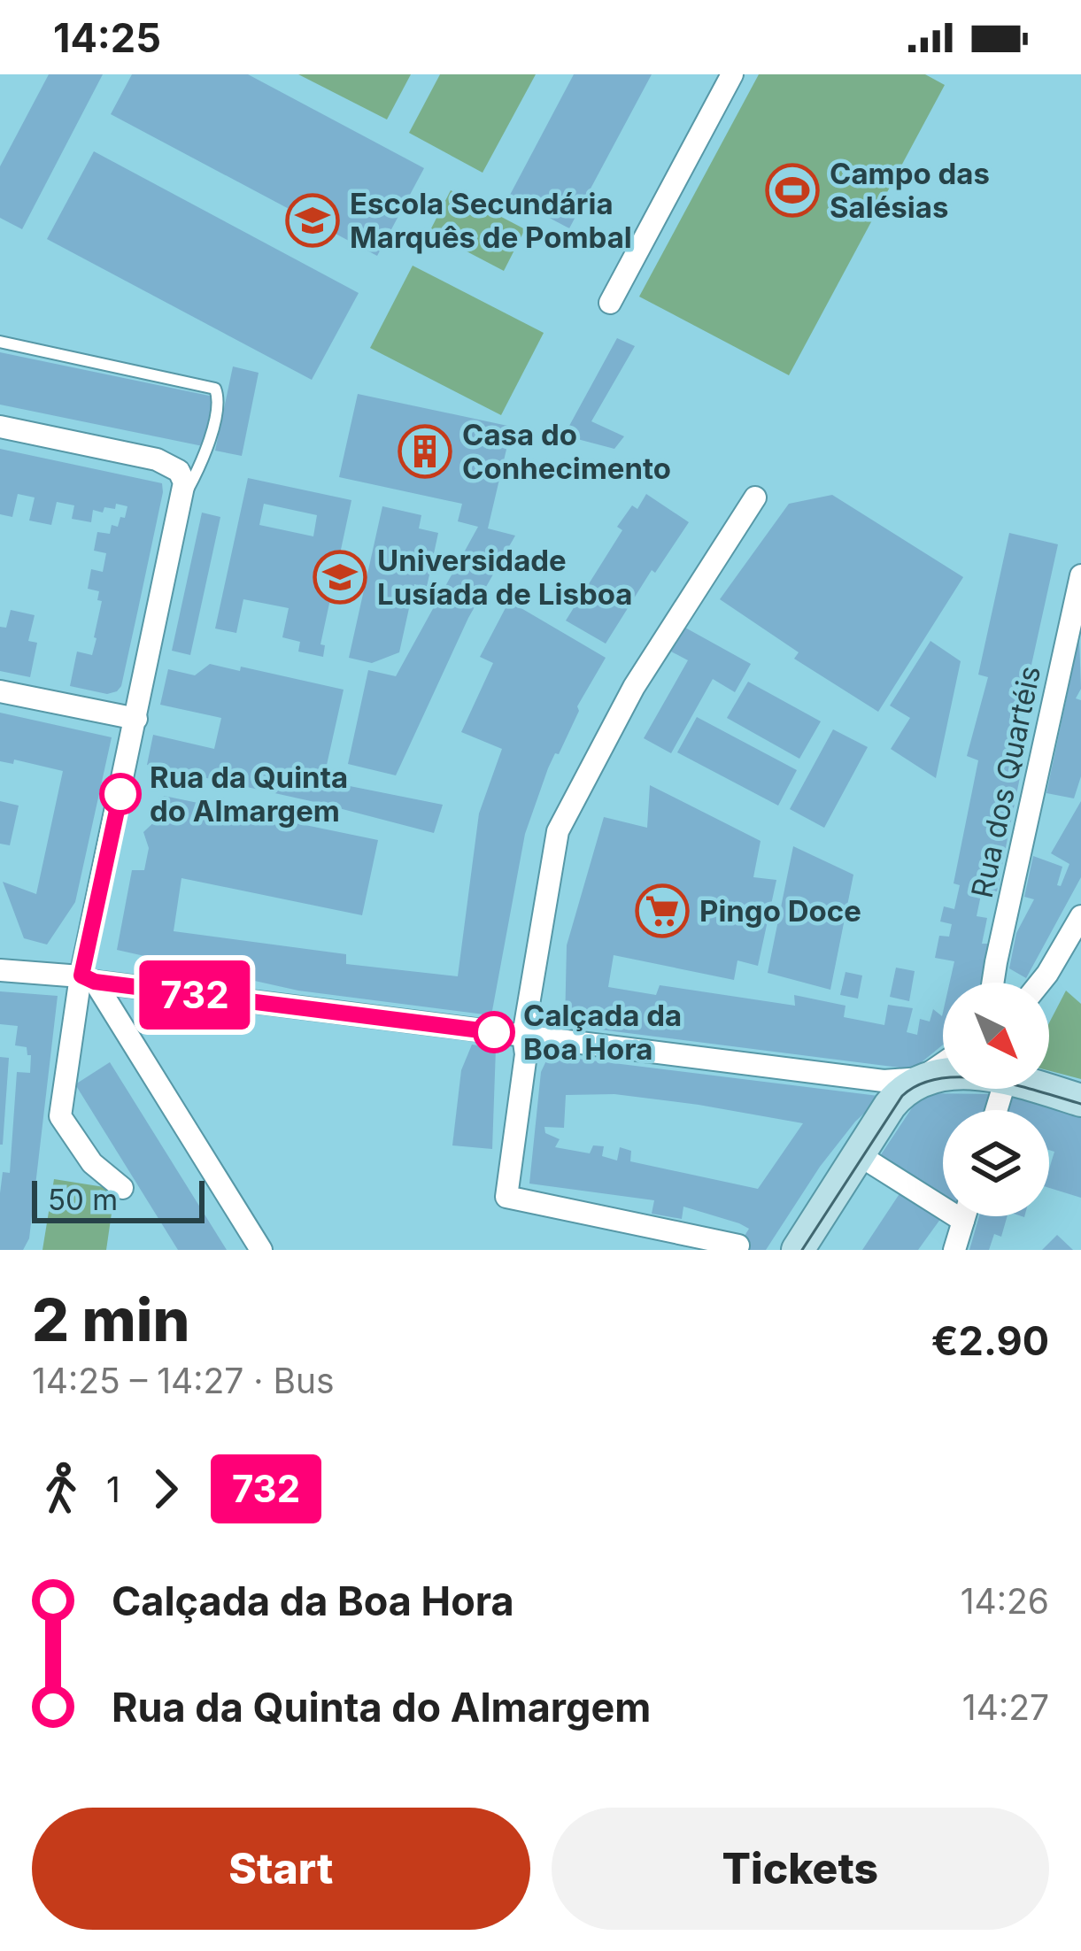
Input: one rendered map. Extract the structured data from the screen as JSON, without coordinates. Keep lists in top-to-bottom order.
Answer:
{
  "streets": {
    "street": ["Rua dos Quartéis"]
  },
  "places": {
    "sports": ["Campo das Salésias"],
    "school or university": ["Escola Secundária Marquês de Pombal", "Universidade Lusíada de Lisboa"],
    "building": ["Casa do Conhecimento"],
    "other": ["Rua da Quinta do Almargem", "Calçada da Boa Hora"],
    "supermarket": ["Pingo Doce"]
  },
  "lines": ["bus line 732"],
  "scale_bar": "50 m",
  "north": "bottom right",
  "page": {
    "status": "14:25",
    "on_map": "732",
    "scale": "50 m",
    "heading": ["2 min", "14:25 – 14:27 · Bus", "€2.90"],
    "legs": ["1", "732"],
    "list": [
      {
        "name": "Calçada da Boa Hora",
        "value": "14:26"
      },
      {
        "name": "Rua da Quinta do Almargem",
        "value": "14:27"
      }
    ],
    "buttons": ["Start", "Tickets"]
  }
}
